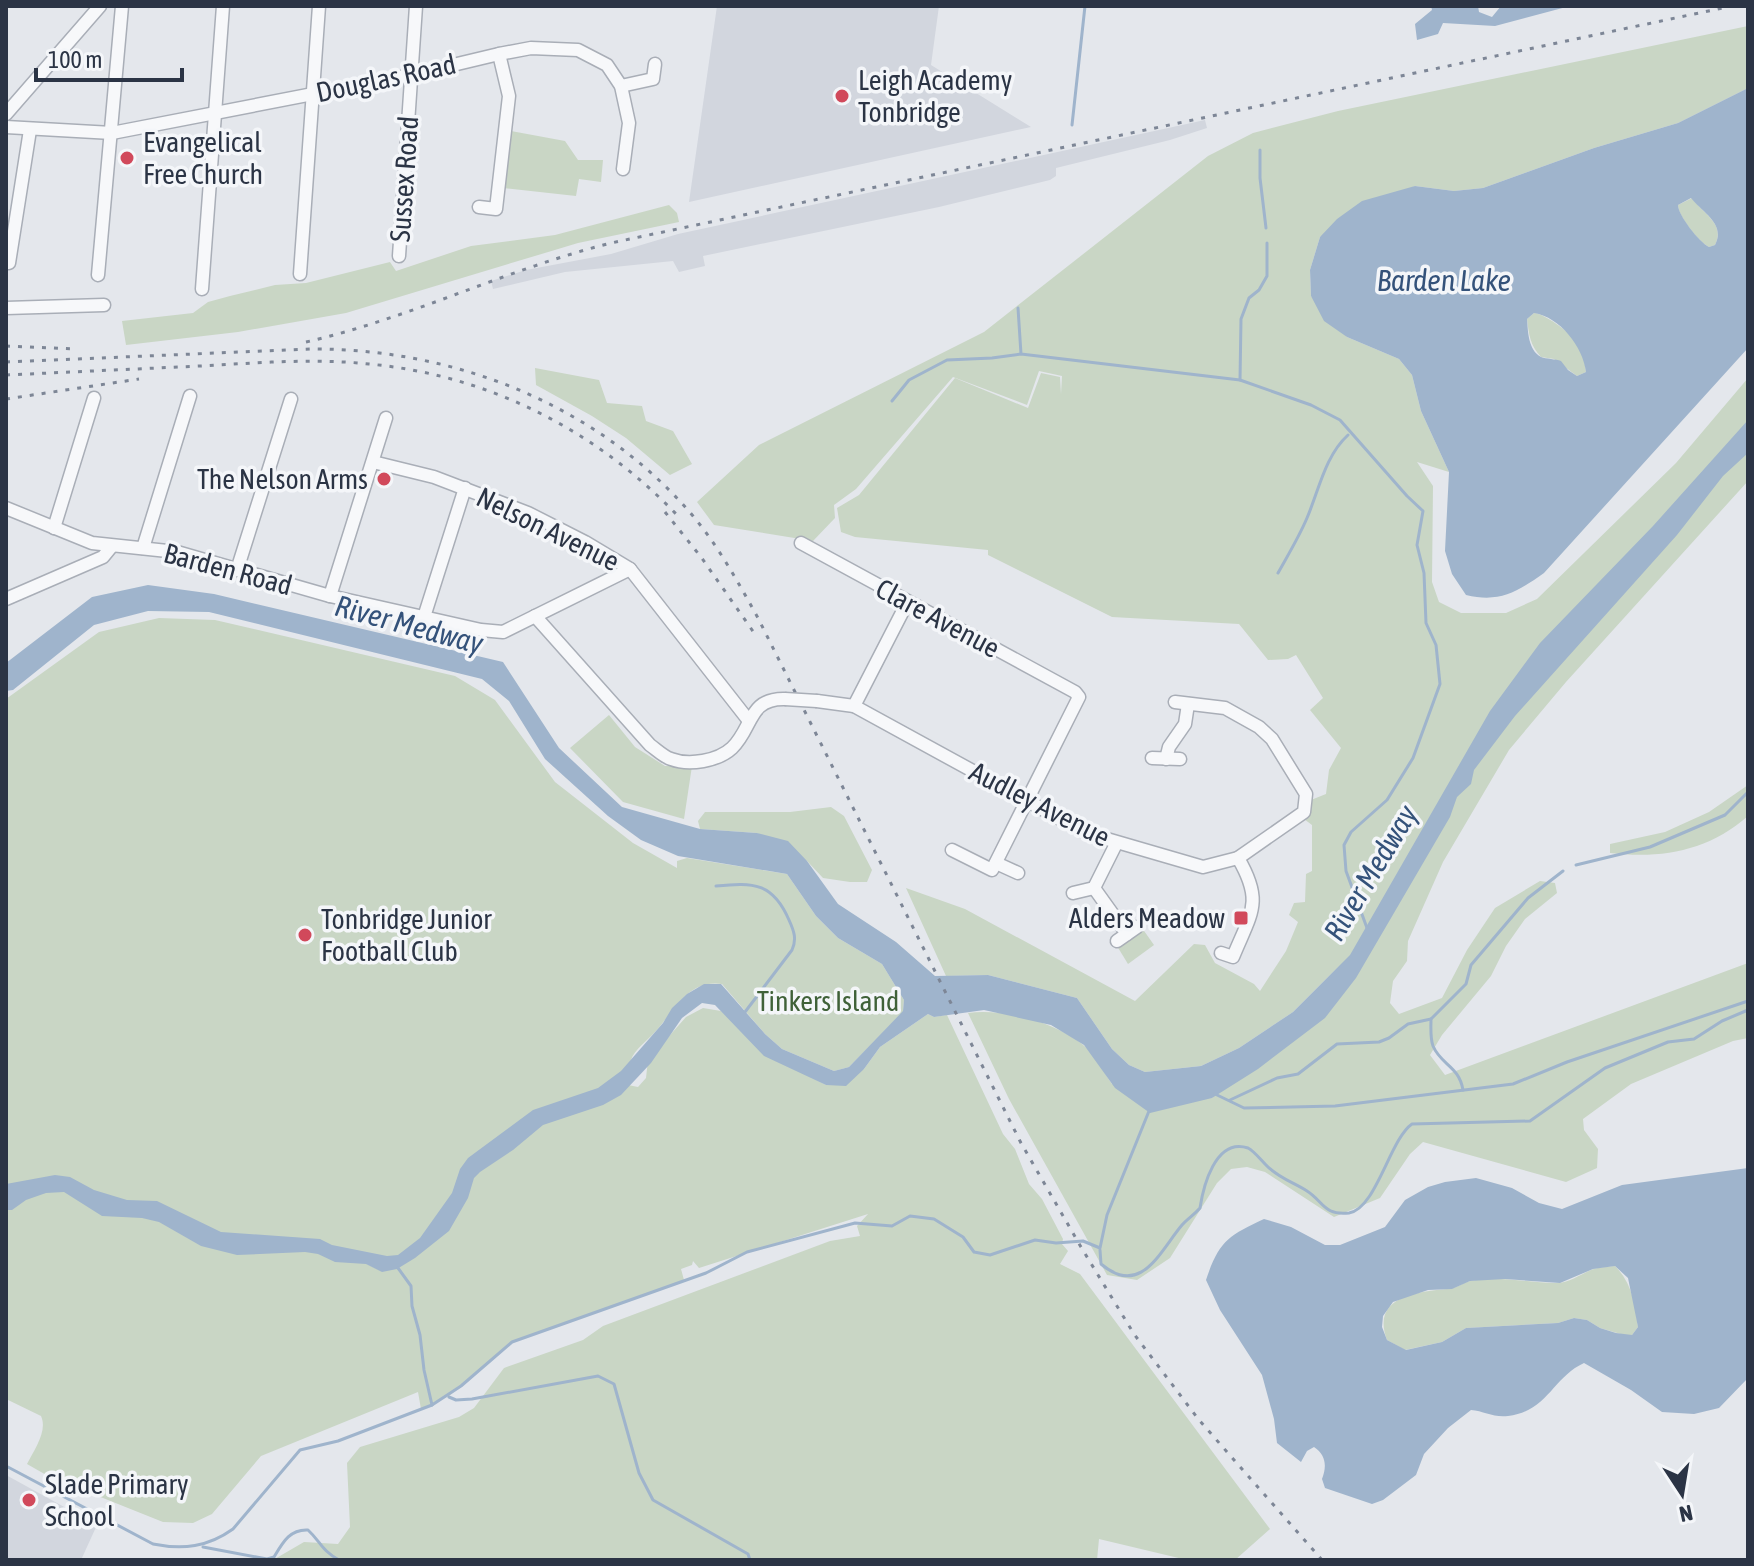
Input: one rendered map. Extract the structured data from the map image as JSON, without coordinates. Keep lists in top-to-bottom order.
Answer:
{
  "streets": {
    "street": [
      "Douglas Road",
      "Sussex Road",
      "Nelson Avenue",
      "Barden Road",
      "Clare Avenue",
      "Audley Avenue"
    ]
  },
  "crossings": [
    ["Douglas Road", "Sussex Road"],
    ["Nelson Avenue", "Barden Road"],
    ["Nelson Avenue", "Audley Avenue"],
    ["Barden Road", "Audley Avenue"],
    ["Clare Avenue", "Audley Avenue"]
  ],
  "water": ["Barden Lake", "River Medway"],
  "parks": ["Tinkers Island"],
  "places": {
    "other": [
      "Leigh Academy Tonbridge",
      "Evangelical Free Church",
      "The Nelson Arms",
      "Tonbridge Junior Football Club",
      "Slade Primary School"
    ],
    "transit": ["Alders Meadow"]
  },
  "scale_bar": "100 m",
  "north": "bottom"
}
